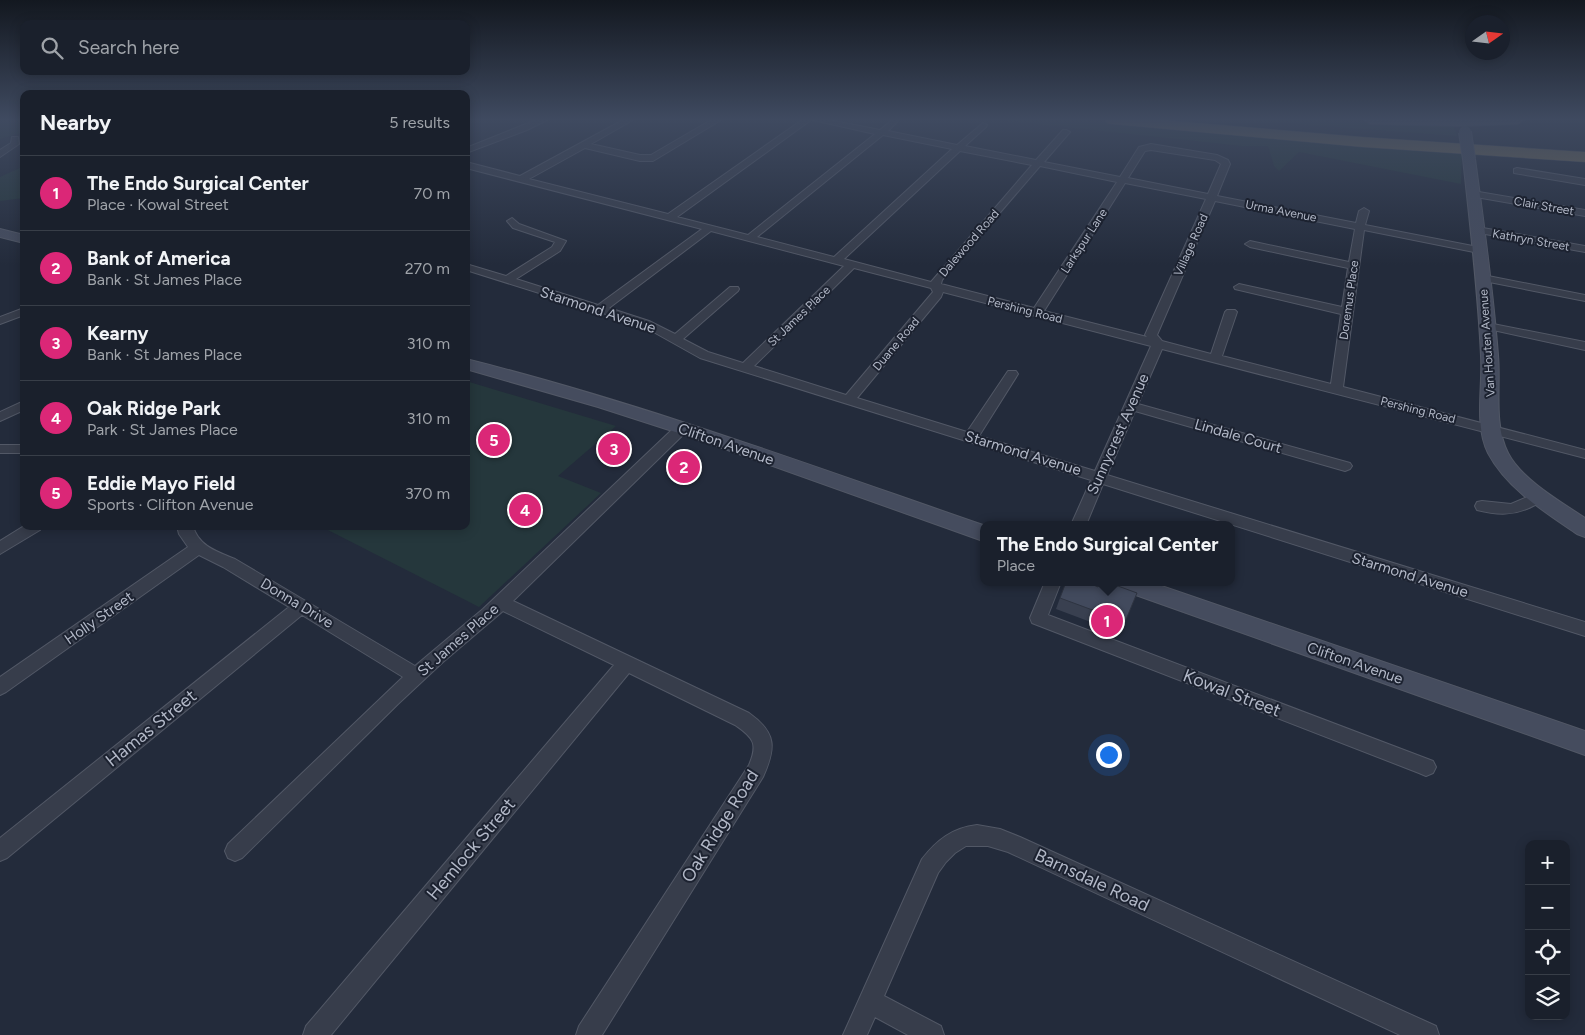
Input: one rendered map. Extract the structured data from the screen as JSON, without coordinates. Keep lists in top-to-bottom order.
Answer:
{
  "streets": {
    "main road": ["Van Houten Avenue", "Clifton Avenue"],
    "street": [
      "Clair Street",
      "Urma Avenue",
      "Kathryn Street",
      "Larkspur Lane",
      "Dalewood Road",
      "Village Road",
      "Doremus Place",
      "Starmond Avenue",
      "Pershing Road",
      "St James Place",
      "Duane Road",
      "Sunnycrest Avenue",
      "Lindale Court",
      "Donna Drive",
      "Holly Street",
      "Kowal Street",
      "Hamas Street",
      "Oak Ridge Road",
      "Hemlock Street",
      "Barnsdale Road"
    ]
  },
  "crossings": [
    ["Clair Street", "Van Houten Avenue"],
    ["Urma Avenue", "Larkspur Lane"],
    ["Urma Avenue", "Village Road"],
    ["Urma Avenue", "Doremus Place"],
    ["Urma Avenue", "Van Houten Avenue"],
    ["Kathryn Street", "Van Houten Avenue"],
    ["Larkspur Lane", "Pershing Road"],
    ["Dalewood Road", "Pershing Road"],
    ["Dalewood Road", "Duane Road"],
    ["Village Road", "Pershing Road"],
    ["Village Road", "Sunnycrest Avenue"],
    ["Doremus Place", "Pershing Road"],
    ["Starmond Avenue", "St James Place"],
    ["Starmond Avenue", "Duane Road"],
    ["Starmond Avenue", "Sunnycrest Avenue"],
    ["Pershing Road", "St James Place"],
    ["Pershing Road", "Van Houten Avenue"],
    ["Pershing Road", "Duane Road"],
    ["Pershing Road", "Sunnycrest Avenue"],
    ["St James Place", "Clifton Avenue"],
    ["St James Place", "Donna Drive"],
    ["St James Place", "Oak Ridge Road"],
    ["Sunnycrest Avenue", "Lindale Court"],
    ["Donna Drive", "Holly Street"],
    ["Donna Drive", "Hamas Street"],
    ["Oak Ridge Road", "Hemlock Street"]
  ],
  "north": "right",
  "page": {
    "search": "Search here",
    "heading": ["Nearby", "5 results"],
    "list": [
      {
        "mark": "1",
        "name": "The Endo Surgical Center",
        "note": "Place · Kowal Street",
        "value": "70 m"
      },
      {
        "mark": "2",
        "name": "Bank of America",
        "note": "Bank · St James Place",
        "value": "270 m"
      },
      {
        "mark": "3",
        "name": "Kearny",
        "note": "Bank · St James Place",
        "value": "310 m"
      },
      {
        "mark": "4",
        "name": "Oak Ridge Park",
        "note": "Park · St James Place",
        "value": "310 m"
      },
      {
        "mark": "5",
        "name": "Eddie Mayo Field",
        "note": "Sports · Clifton Avenue",
        "value": "370 m"
      }
    ],
    "pins": [
      "5",
      "3",
      "2",
      "4",
      "1"
    ],
    "popup": ["The Endo Surgical Center", "Place"],
    "map_buttons": ["+", "−"]
  }
}
